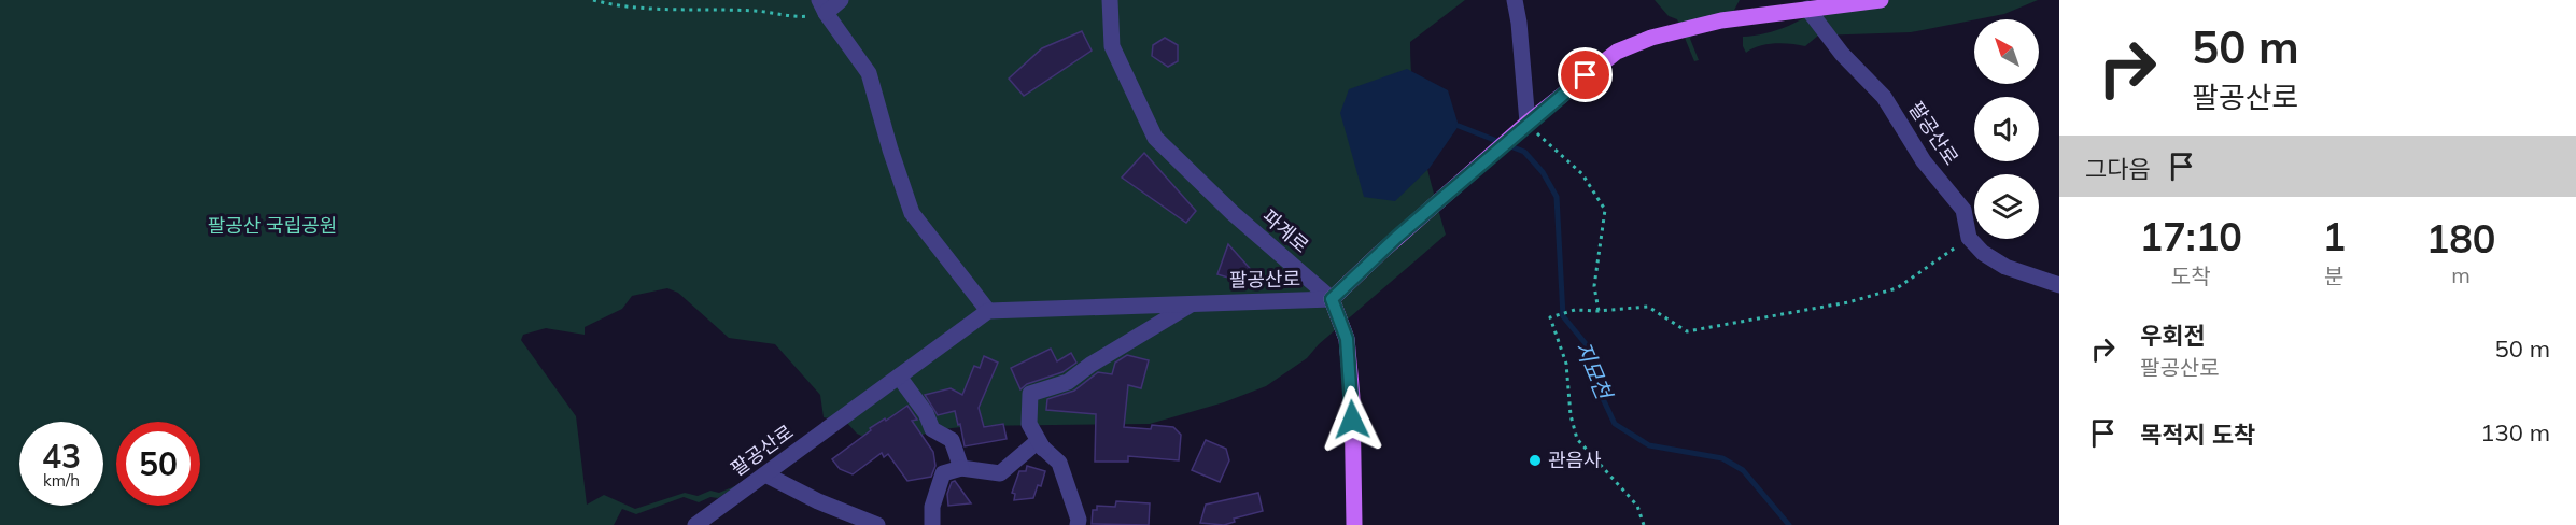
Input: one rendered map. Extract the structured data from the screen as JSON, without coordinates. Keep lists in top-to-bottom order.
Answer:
{
  "streets": {
    "main road": ["파계로"],
    "street": ["팔공산로"]
  },
  "crossings": [
    ["팔공산로", "파계로"]
  ],
  "water": ["지묘천"],
  "parks": ["팔공산 국립공원"],
  "places": ["관음사"],
  "north": "top left",
  "page": {
    "turn": ["50 m", "팔공산로"],
    "then": "그다음",
    "eta": [
      "17:10",
      "도착",
      "1",
      "분",
      "180",
      "m"
    ],
    "list": [
      {
        "name": "우회전",
        "note": "팔공산로",
        "value": "50 m"
      },
      {
        "name": "목적지 도착",
        "value": "130 m"
      }
    ],
    "speed": "43 km/h",
    "limit": "50"
  }
}
